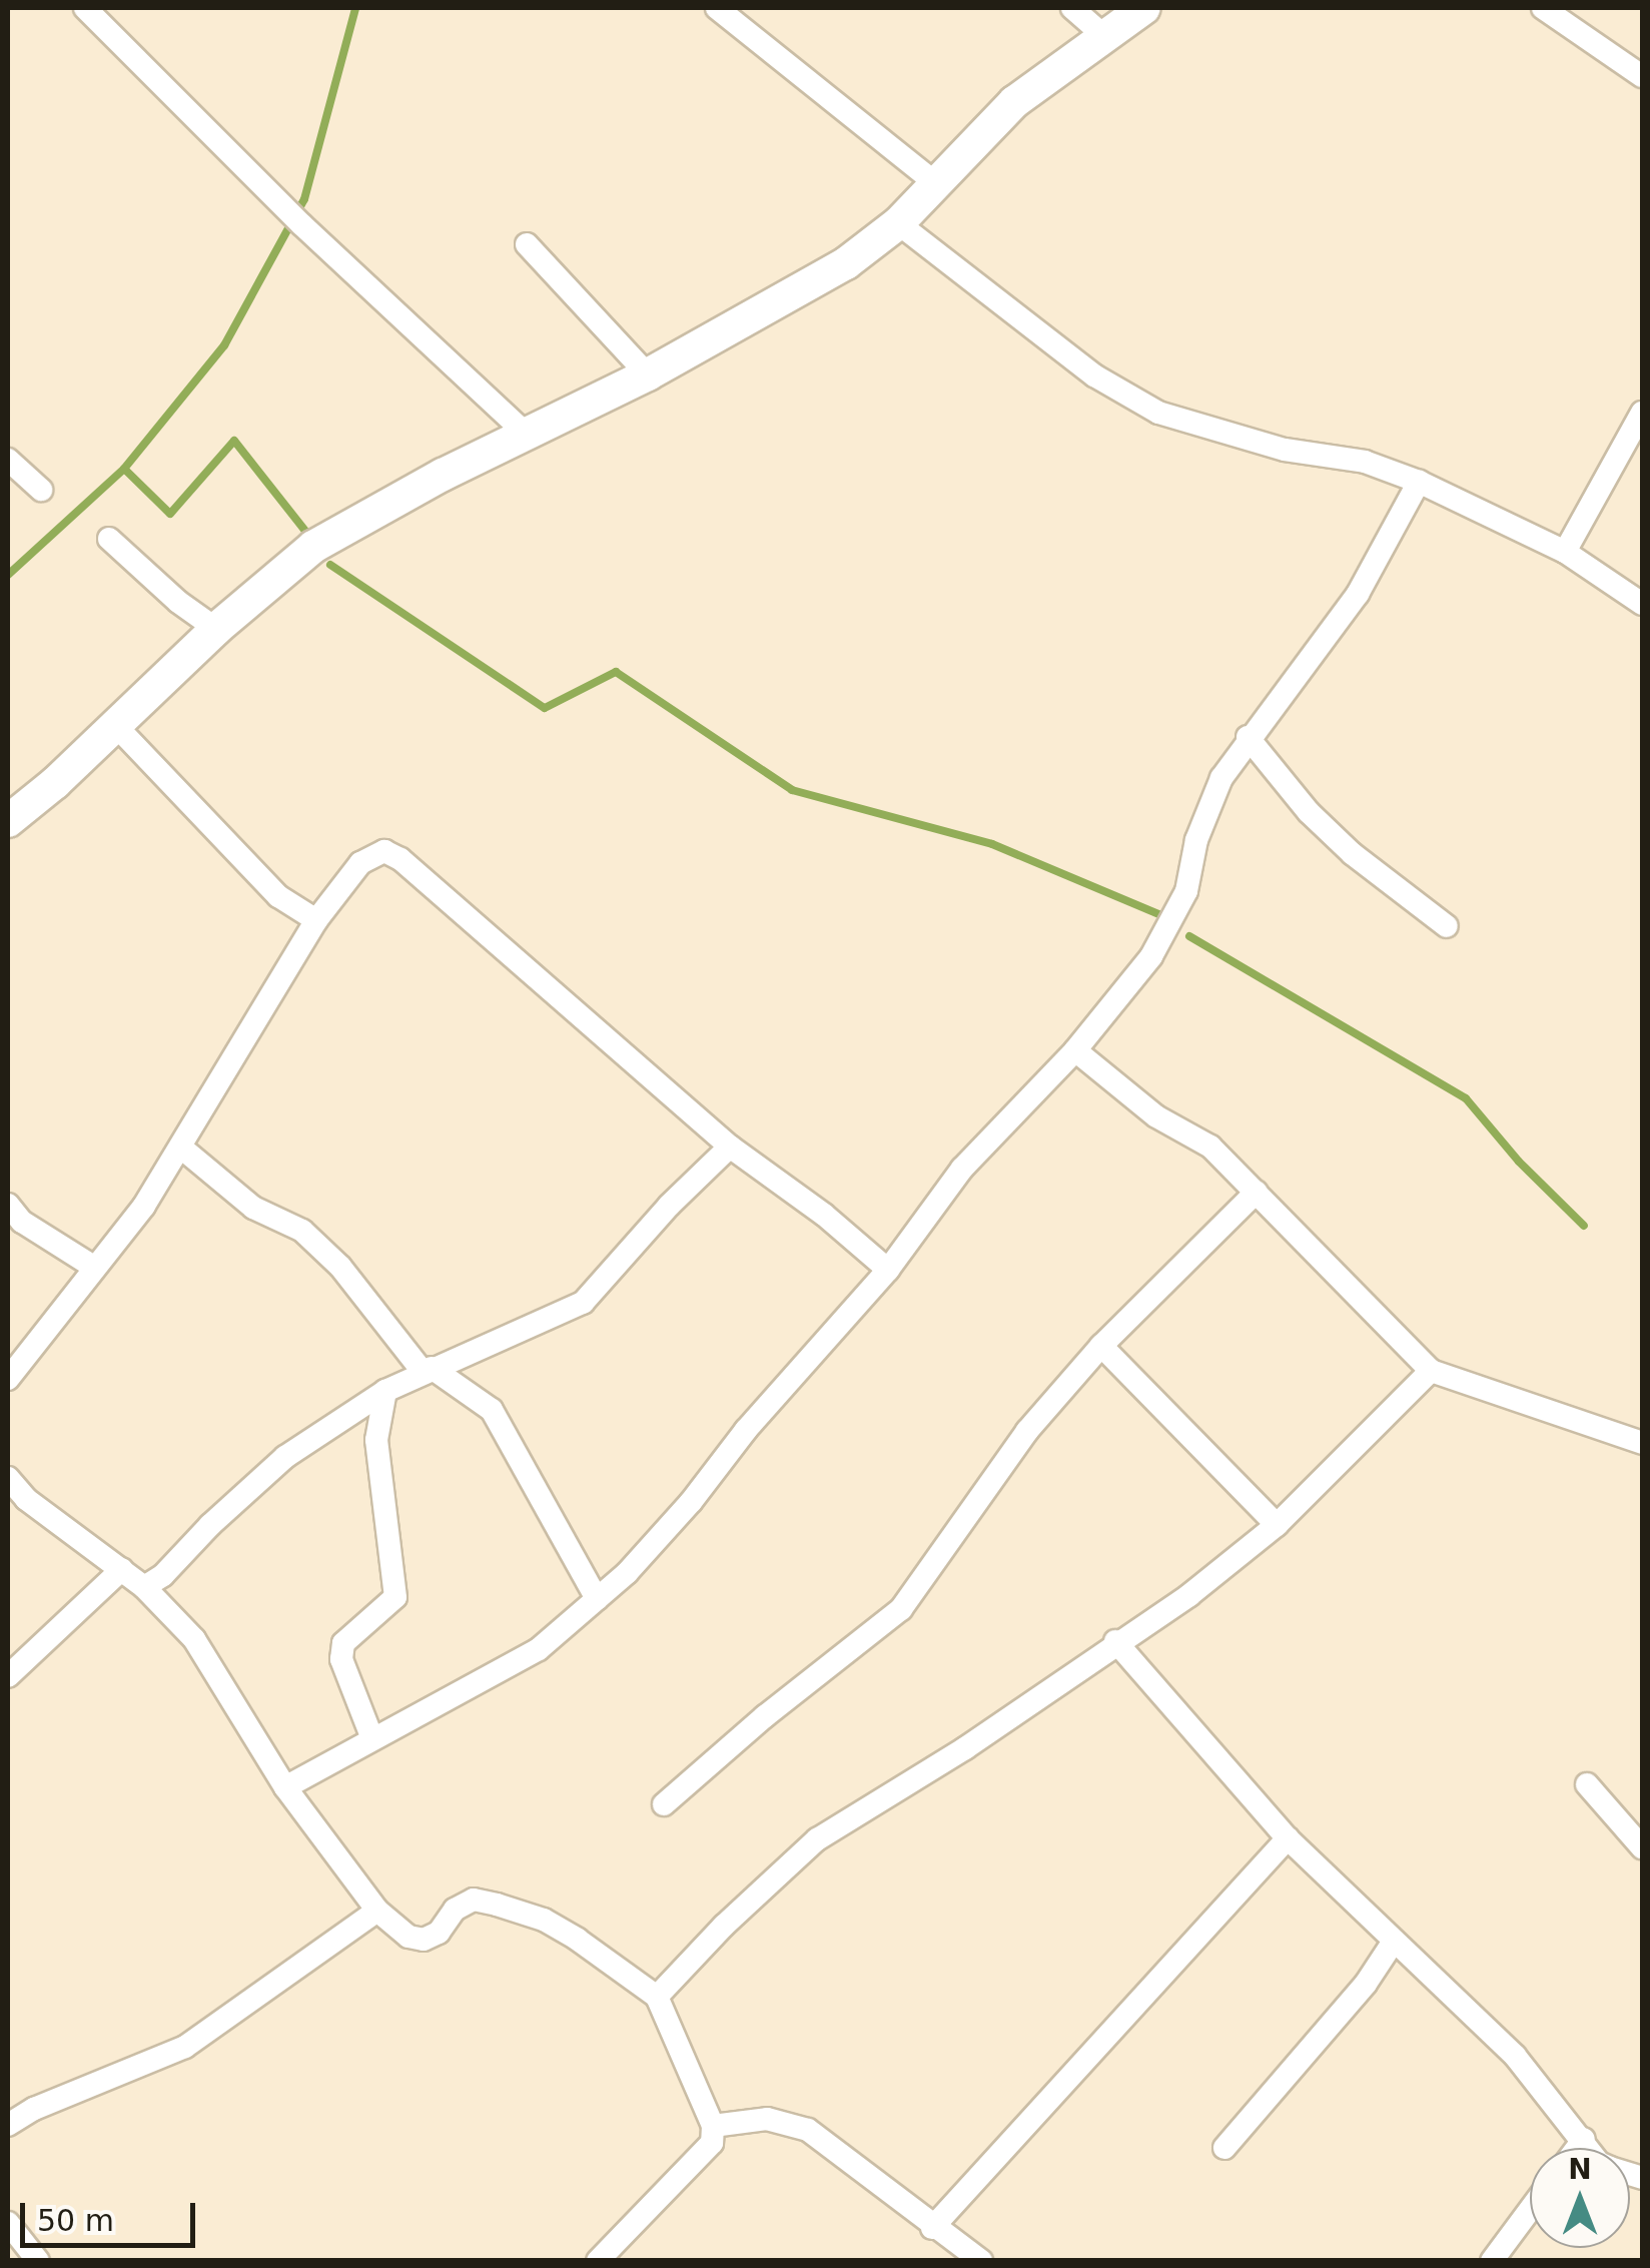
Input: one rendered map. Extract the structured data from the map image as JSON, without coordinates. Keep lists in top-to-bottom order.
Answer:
{
  "scale_bar": "50 m",
  "north": "top"
}
